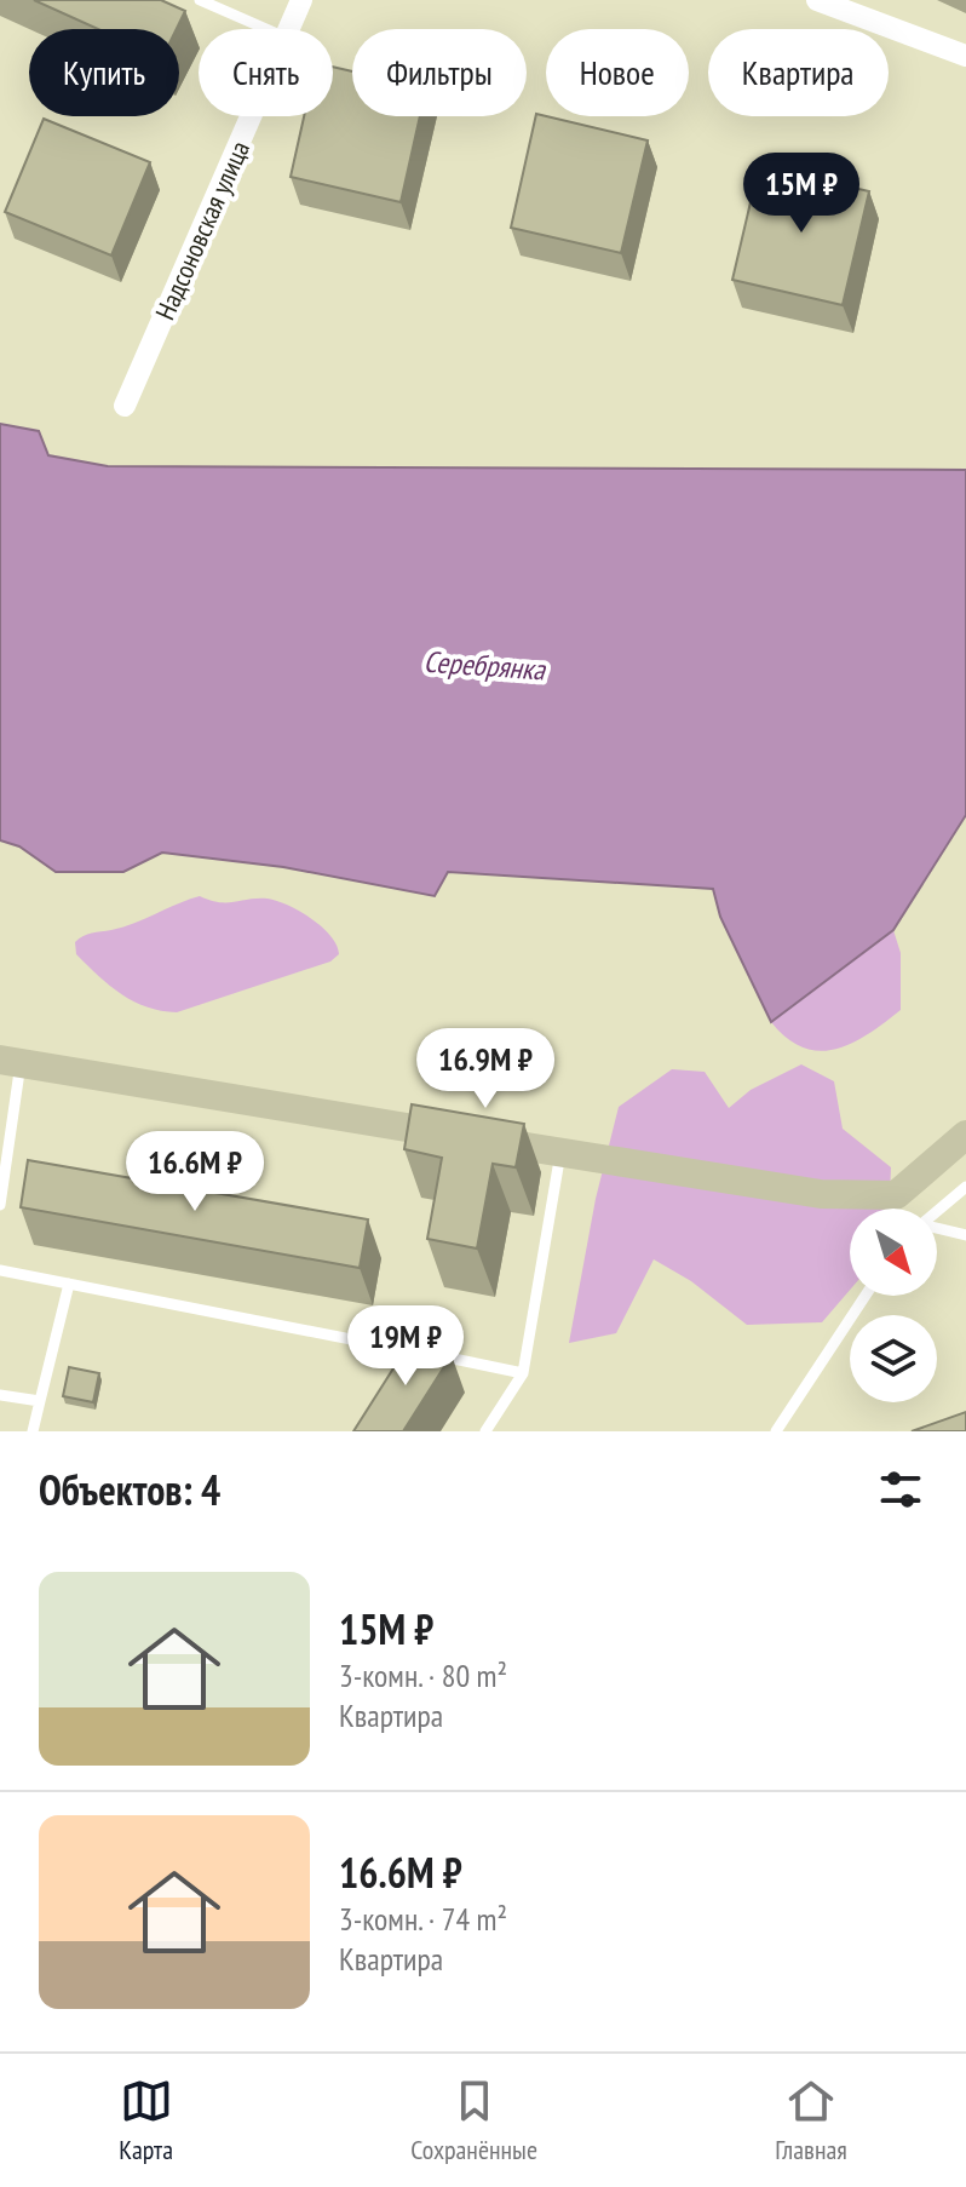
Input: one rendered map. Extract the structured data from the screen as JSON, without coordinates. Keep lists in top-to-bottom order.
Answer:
{
  "streets": {
    "street": ["Надсоновская улица"]
  },
  "water": ["Серебрянка"],
  "north": "bottom right",
  "page": {
    "chip": [
      "Купить",
      "Снять",
      "Фильтры",
      "Новое",
      "Квартира"
    ],
    "price": [
      "15M ₽",
      "16.9M ₽",
      "16.6M ₽",
      "19M ₽"
    ],
    "heading": "Объектов: 4",
    "list": [
      {
        "name": "15M ₽",
        "note": "3-комн. · 80 m² · Квартира"
      },
      {
        "name": "16.6M ₽",
        "note": "3-комн. · 74 m² · Квартира"
      }
    ],
    "tabs": ["Карта", "Сохранённые", "Главная"]
  }
}
